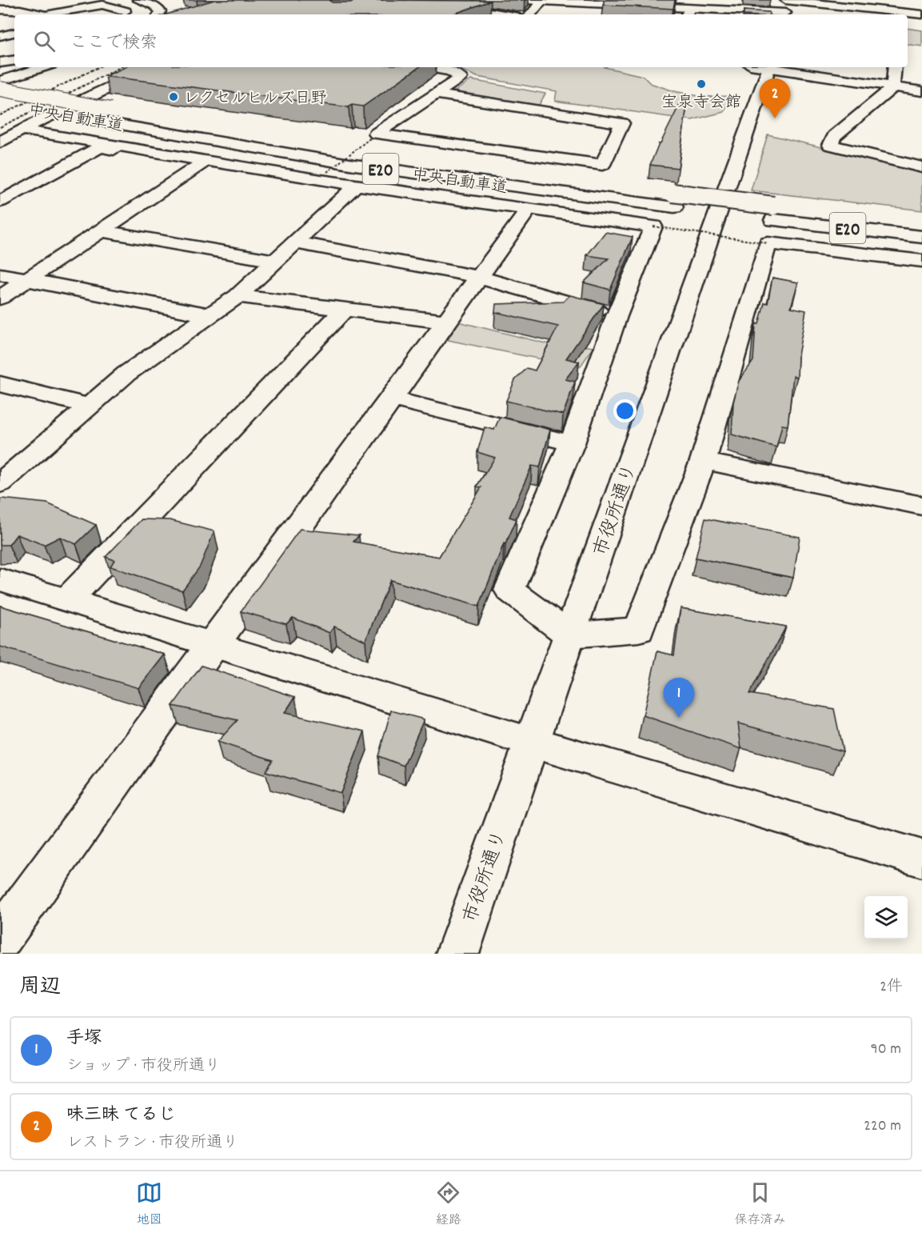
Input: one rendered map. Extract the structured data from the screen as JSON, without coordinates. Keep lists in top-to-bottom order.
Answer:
{
  "streets": {
    "main road": ["中央自動車道", "E20", "市役所通り"]
  },
  "places": ["宝泉寺会館", "レクセルヒルズ日野"],
  "page": {
    "search": "ここで検索",
    "pins": ["2", "1"],
    "heading": ["周辺", "2件"],
    "list": [
      {
        "mark": "1",
        "name": "手塚",
        "note": "ショップ · 市役所通り",
        "value": "90 m"
      },
      {
        "mark": "2",
        "name": "味三昧 てるじ",
        "note": "レストラン · 市役所通り",
        "value": "220 m"
      }
    ],
    "nav": ["地図", "経路", "保存済み"]
  }
}
